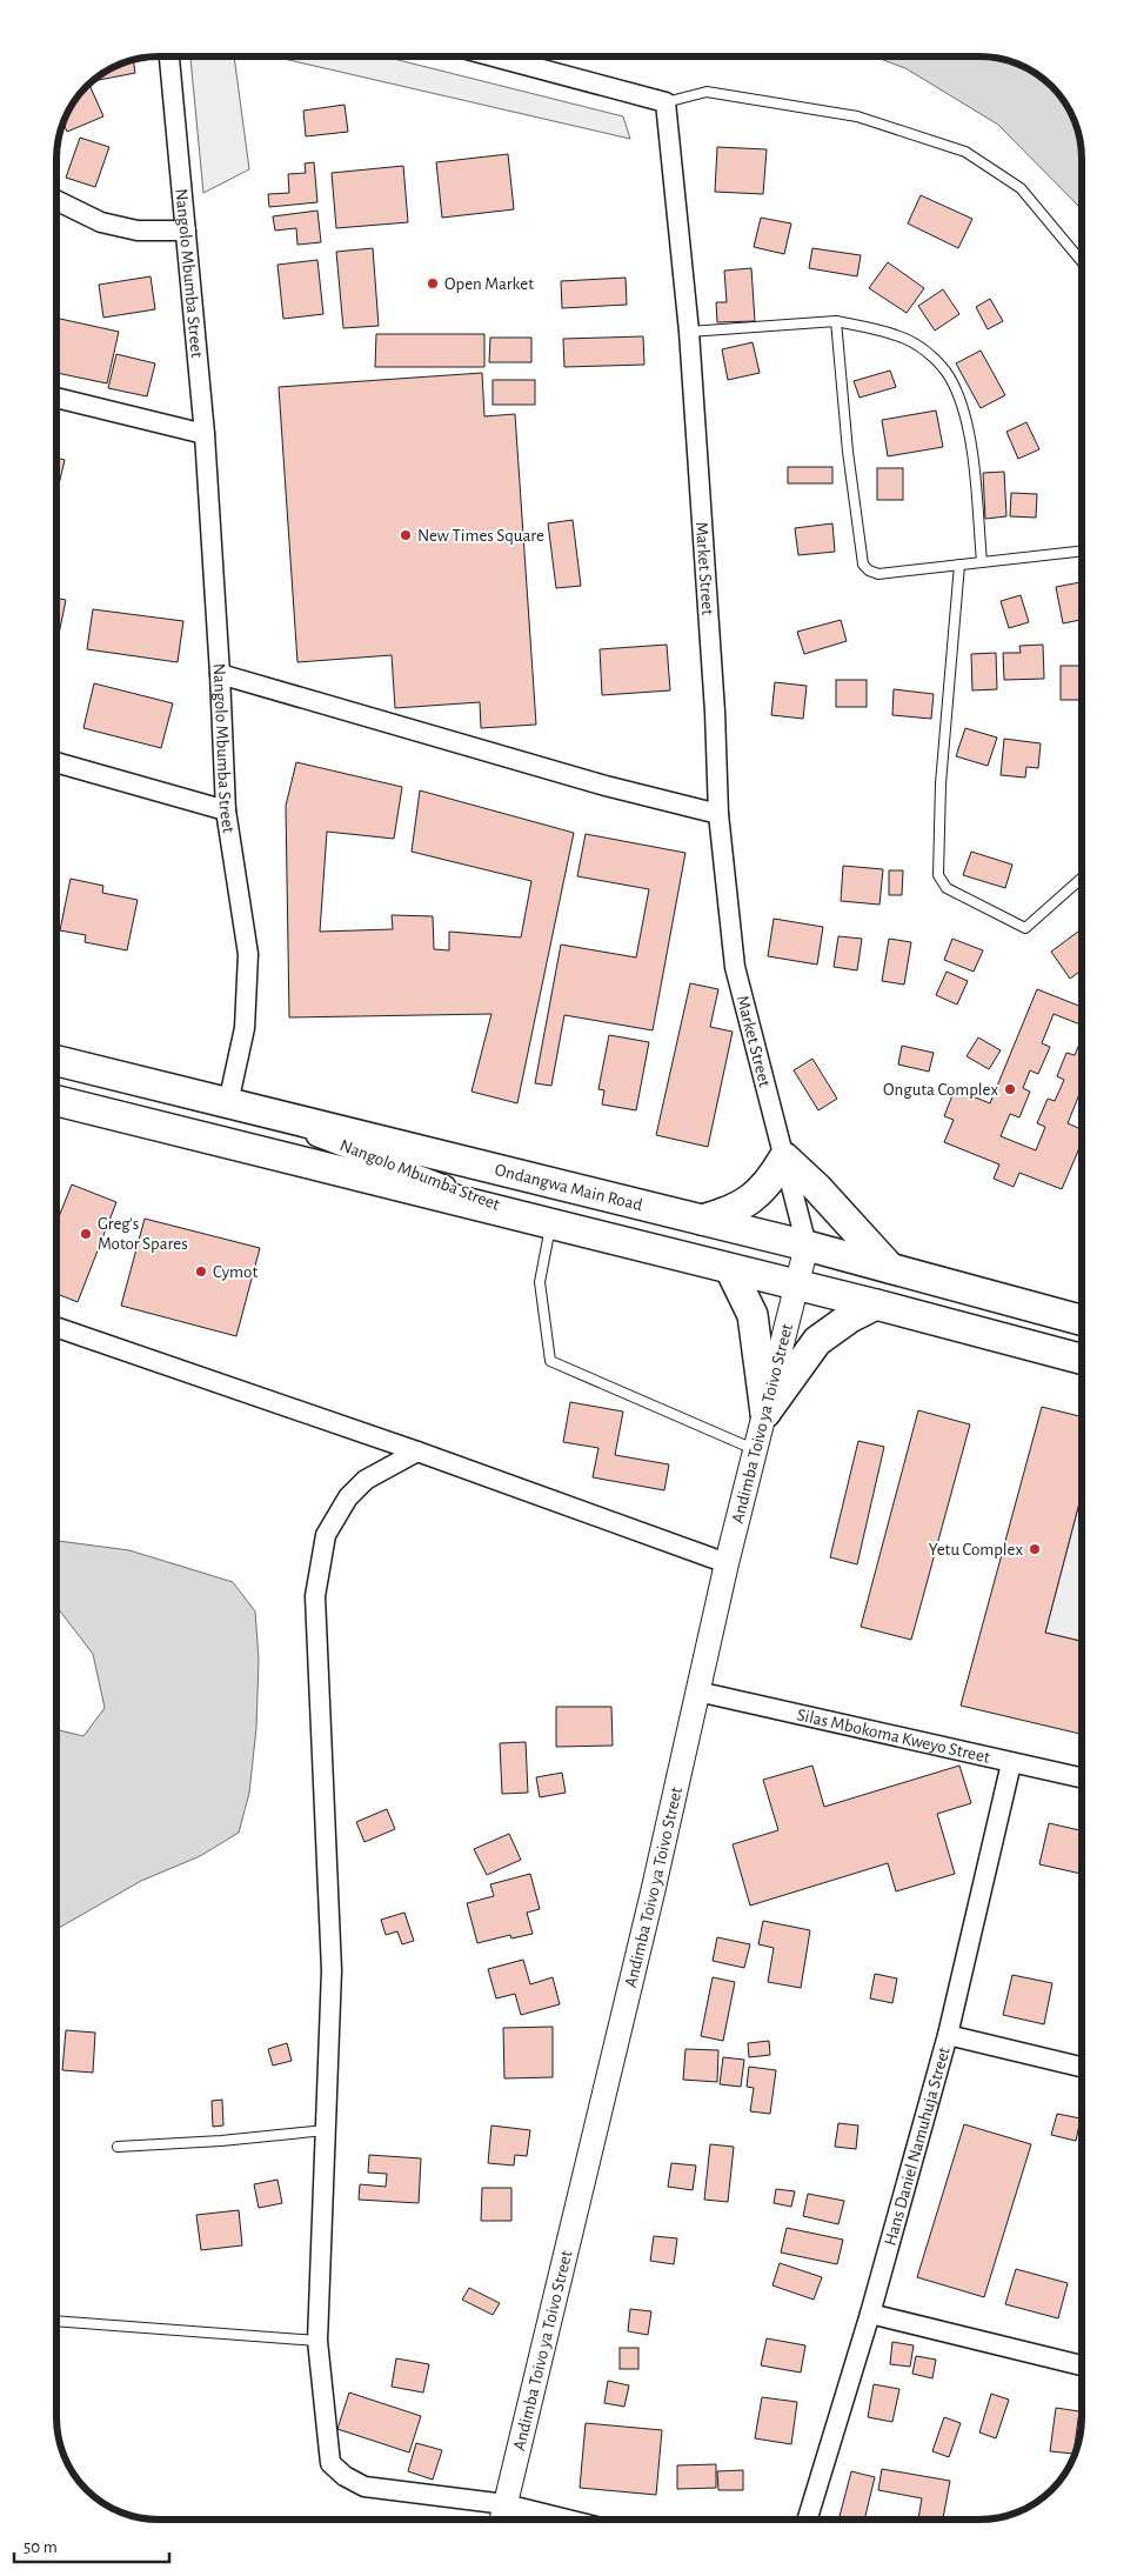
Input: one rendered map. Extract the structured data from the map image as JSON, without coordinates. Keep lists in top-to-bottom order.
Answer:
{
  "streets": {
    "main road": ["Ondangwa Main Road"],
    "street": [
      "Nangolo Mbumba Street",
      "Market Street",
      "Andimba Toivo ya Toivo Street",
      "Silas Mbokoma Kweyo Street",
      "Hans Daniel Namuhuja Street"
    ]
  },
  "crossings": [
    ["Nangolo Mbumba Street", "Ondangwa Main Road"],
    ["Market Street", "Ondangwa Main Road"],
    ["Market Street", "Andimba Toivo ya Toivo Street"],
    ["Ondangwa Main Road", "Andimba Toivo ya Toivo Street"],
    ["Andimba Toivo ya Toivo Street", "Silas Mbokoma Kweyo Street"],
    ["Silas Mbokoma Kweyo Street", "Hans Daniel Namuhuja Street"]
  ],
  "places": [
    "Open Market",
    "New Times Square",
    "Onguta Complex",
    "Greg's Motor Spares",
    "Cymot",
    "Yetu Complex"
  ],
  "scale_bar": "50 m"
}
